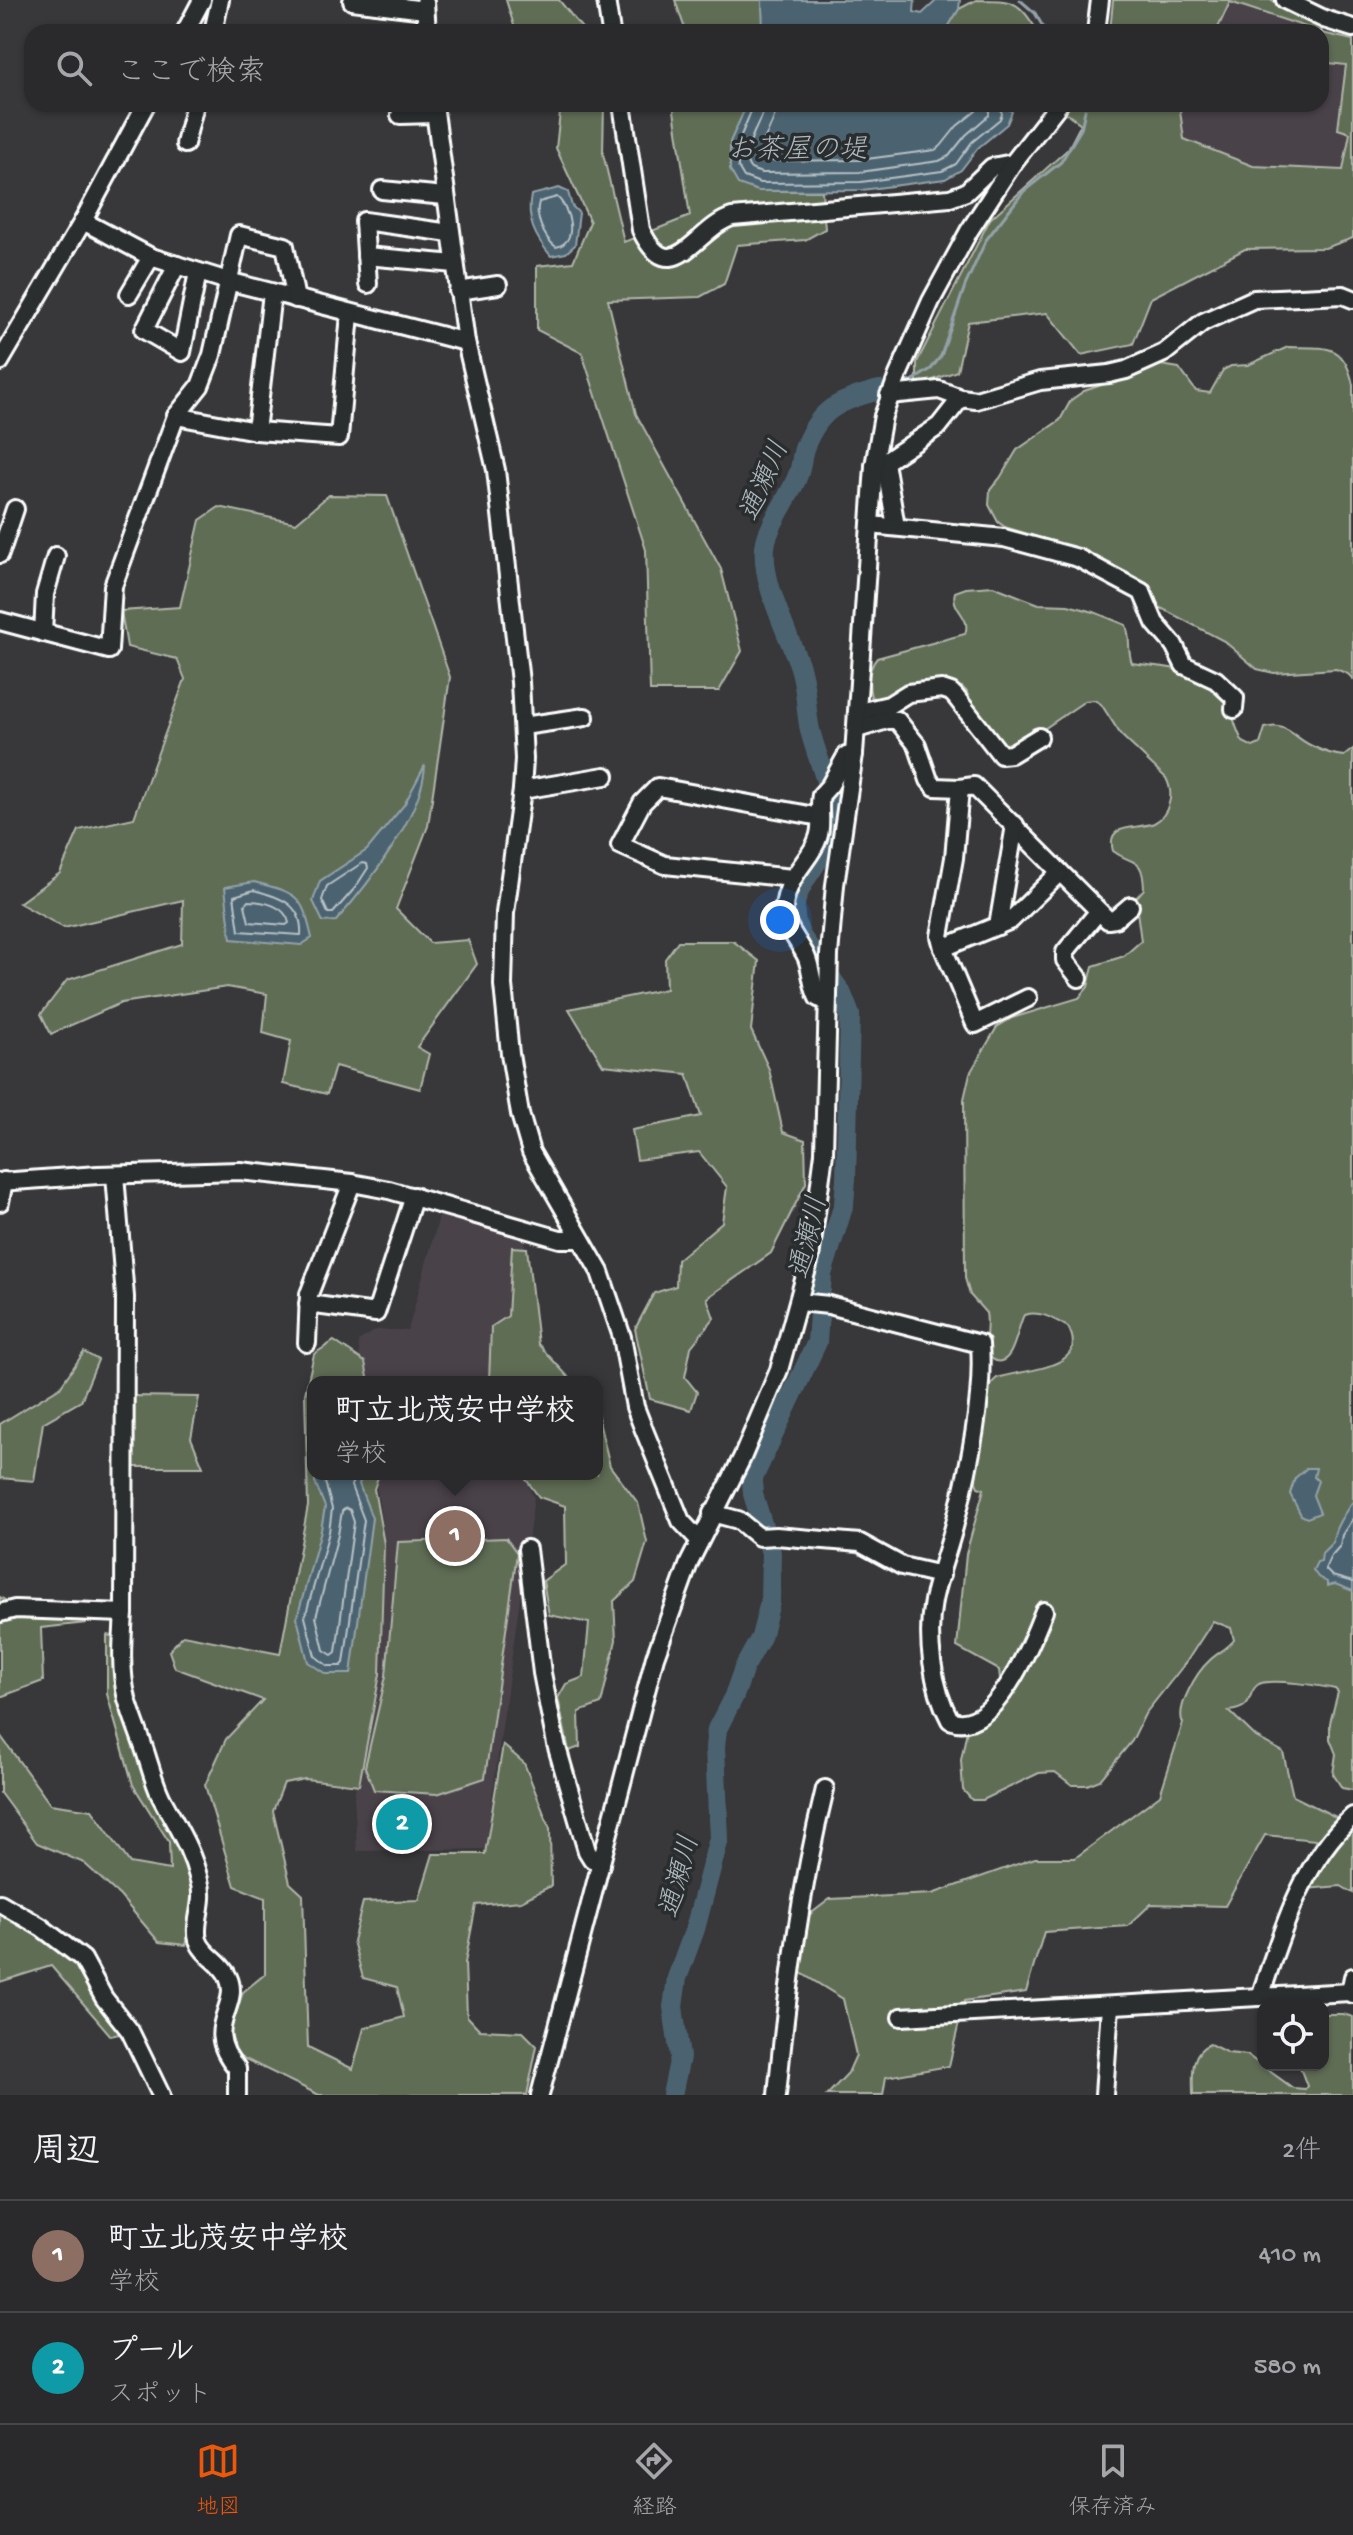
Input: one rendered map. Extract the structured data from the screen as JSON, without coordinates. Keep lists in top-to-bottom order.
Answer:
{
  "water": ["お茶屋の堤", "通瀬川"],
  "page": {
    "search": "ここで検索",
    "popup": ["町立北茂安中学校", "学校"],
    "pins": ["1", "2"],
    "heading": ["周辺", "2件"],
    "list": [
      {
        "mark": "1",
        "name": "町立北茂安中学校",
        "note": "学校",
        "value": "410 m"
      },
      {
        "mark": "2",
        "name": "プール",
        "note": "スポット",
        "value": "580 m"
      }
    ],
    "nav": ["地図", "経路", "保存済み"]
  }
}
